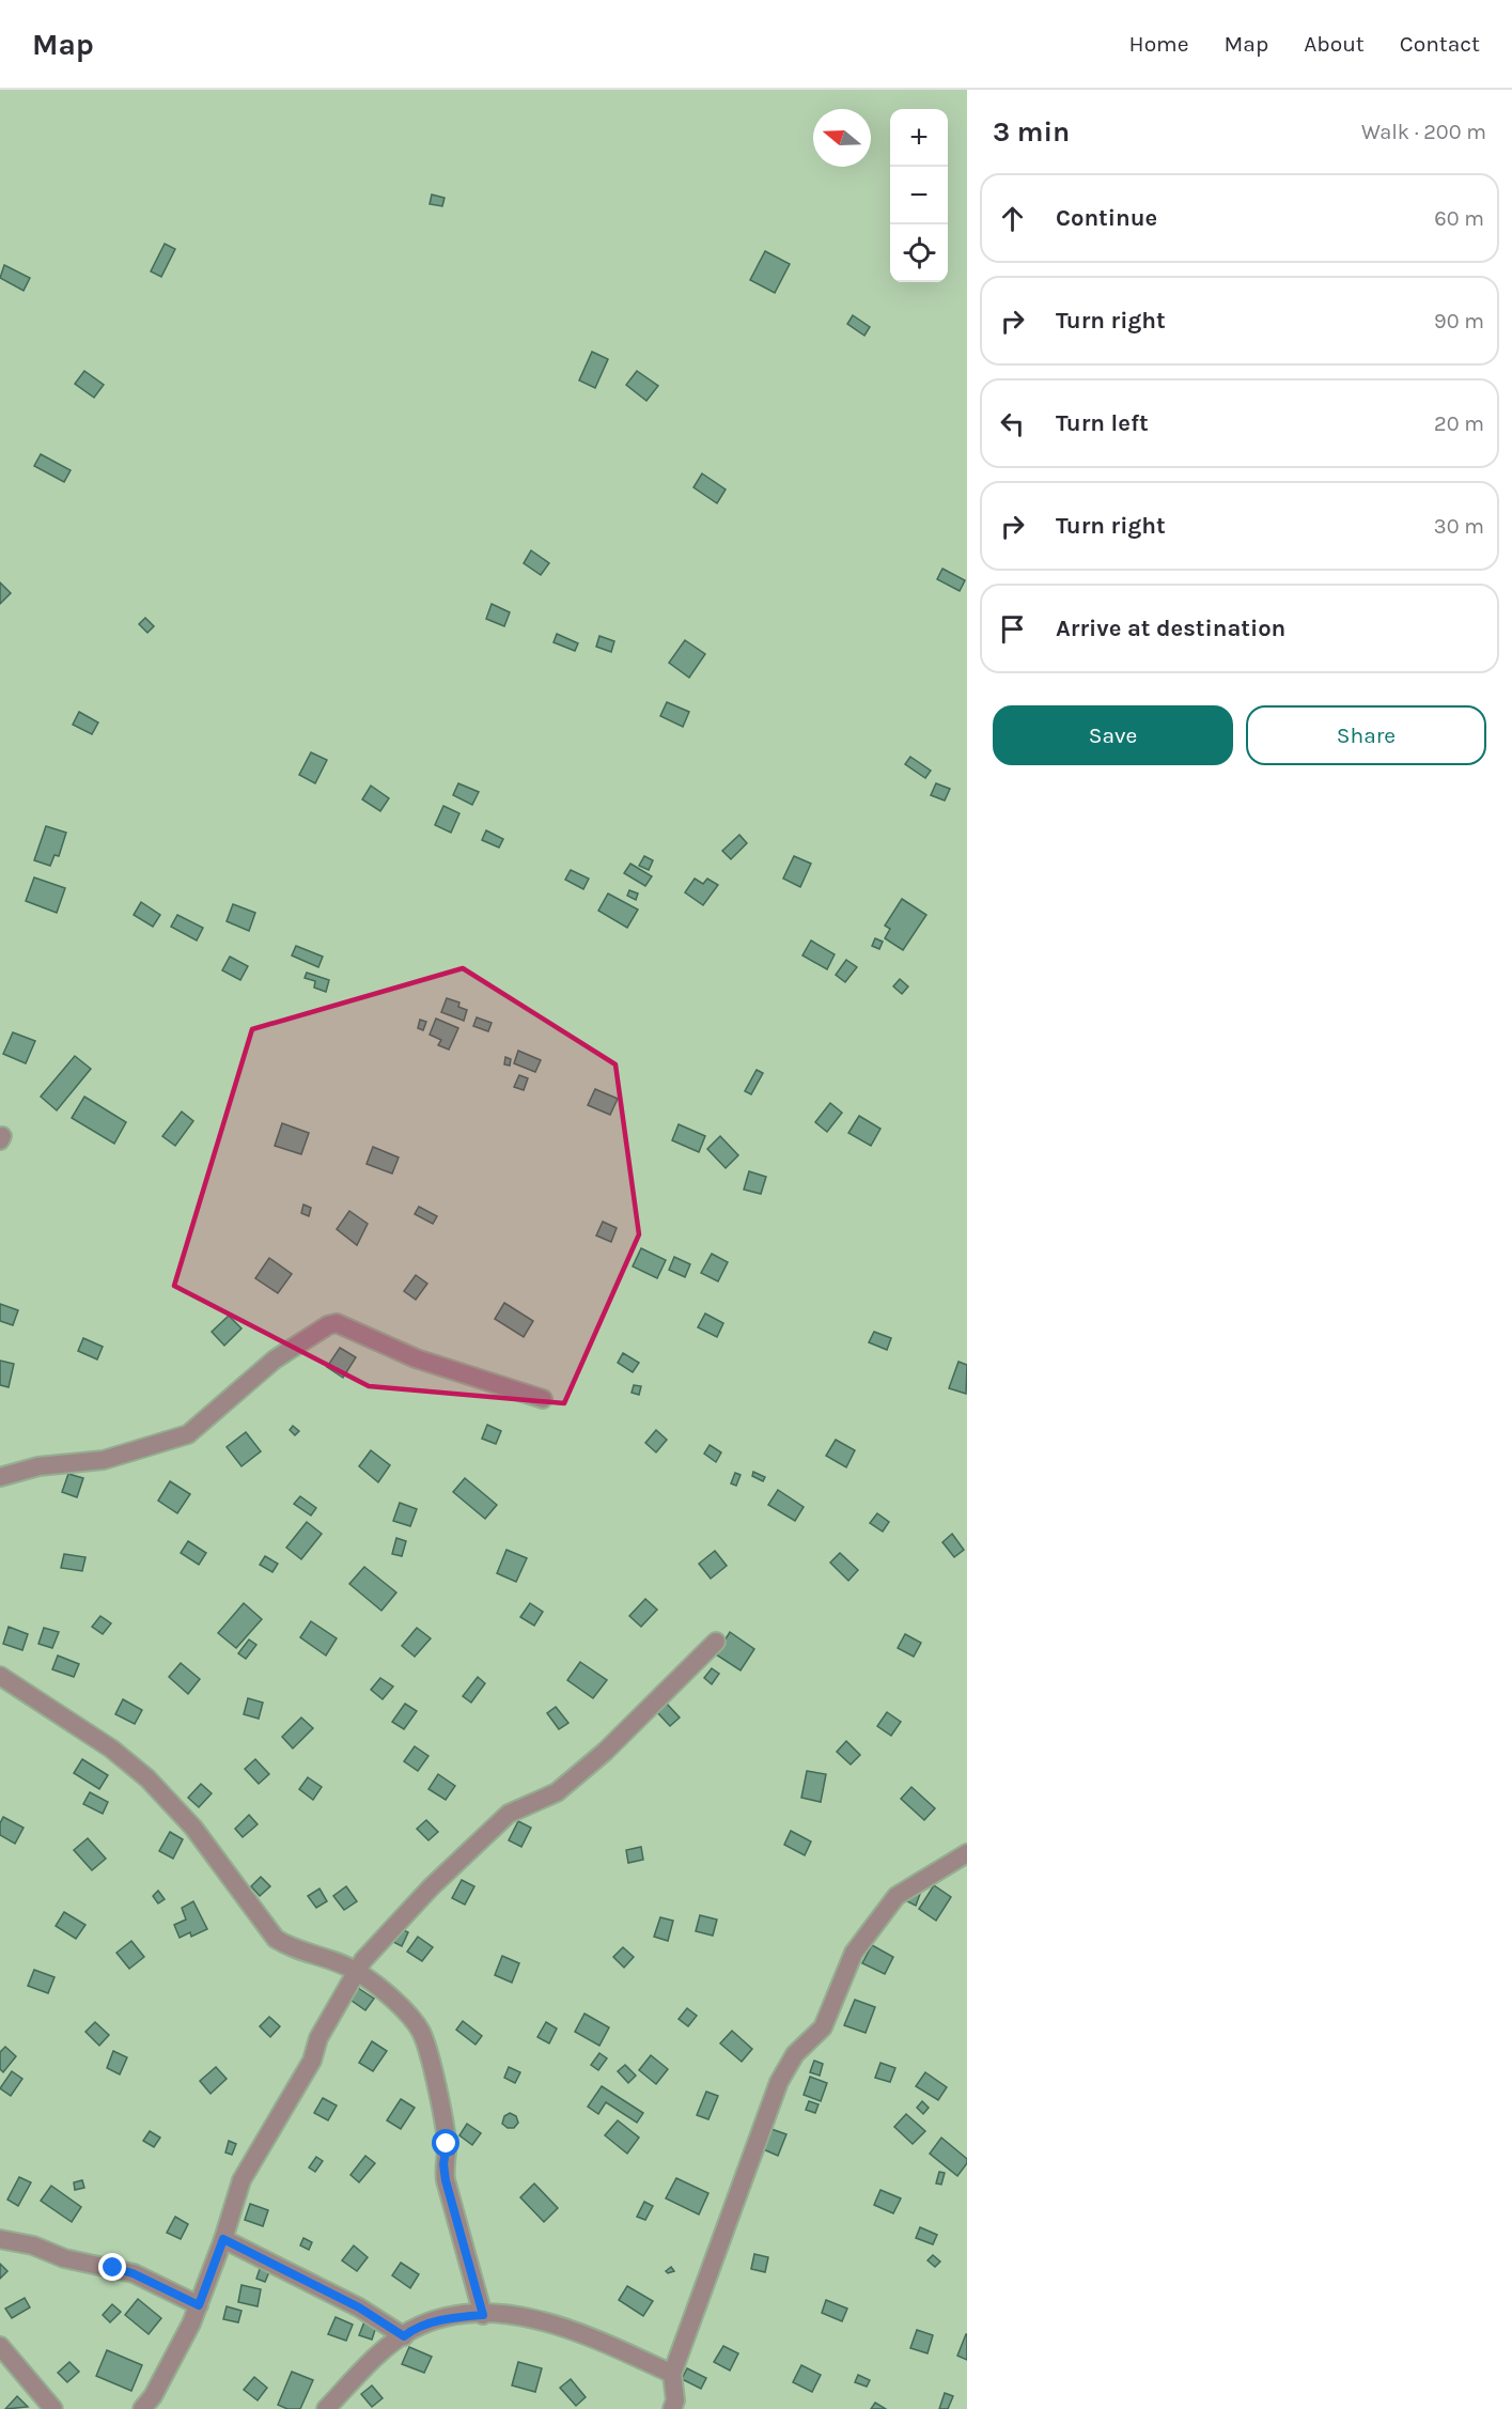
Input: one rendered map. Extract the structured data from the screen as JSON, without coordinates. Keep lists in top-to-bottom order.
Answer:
{
  "north": "left",
  "page": {
    "header": "Map",
    "nav": [
      "Home",
      "Map",
      "About",
      "Contact"
    ],
    "heading": ["3 min", "Walk · 200 m"],
    "map_buttons": ["+", "−"],
    "list": [
      ["Continue", "60 m"],
      ["Turn right", "90 m"],
      ["Turn left", "20 m"],
      ["Turn right", "30 m"],
      "Arrive at destination"
    ],
    "buttons": ["Save", "Share"]
  }
}
